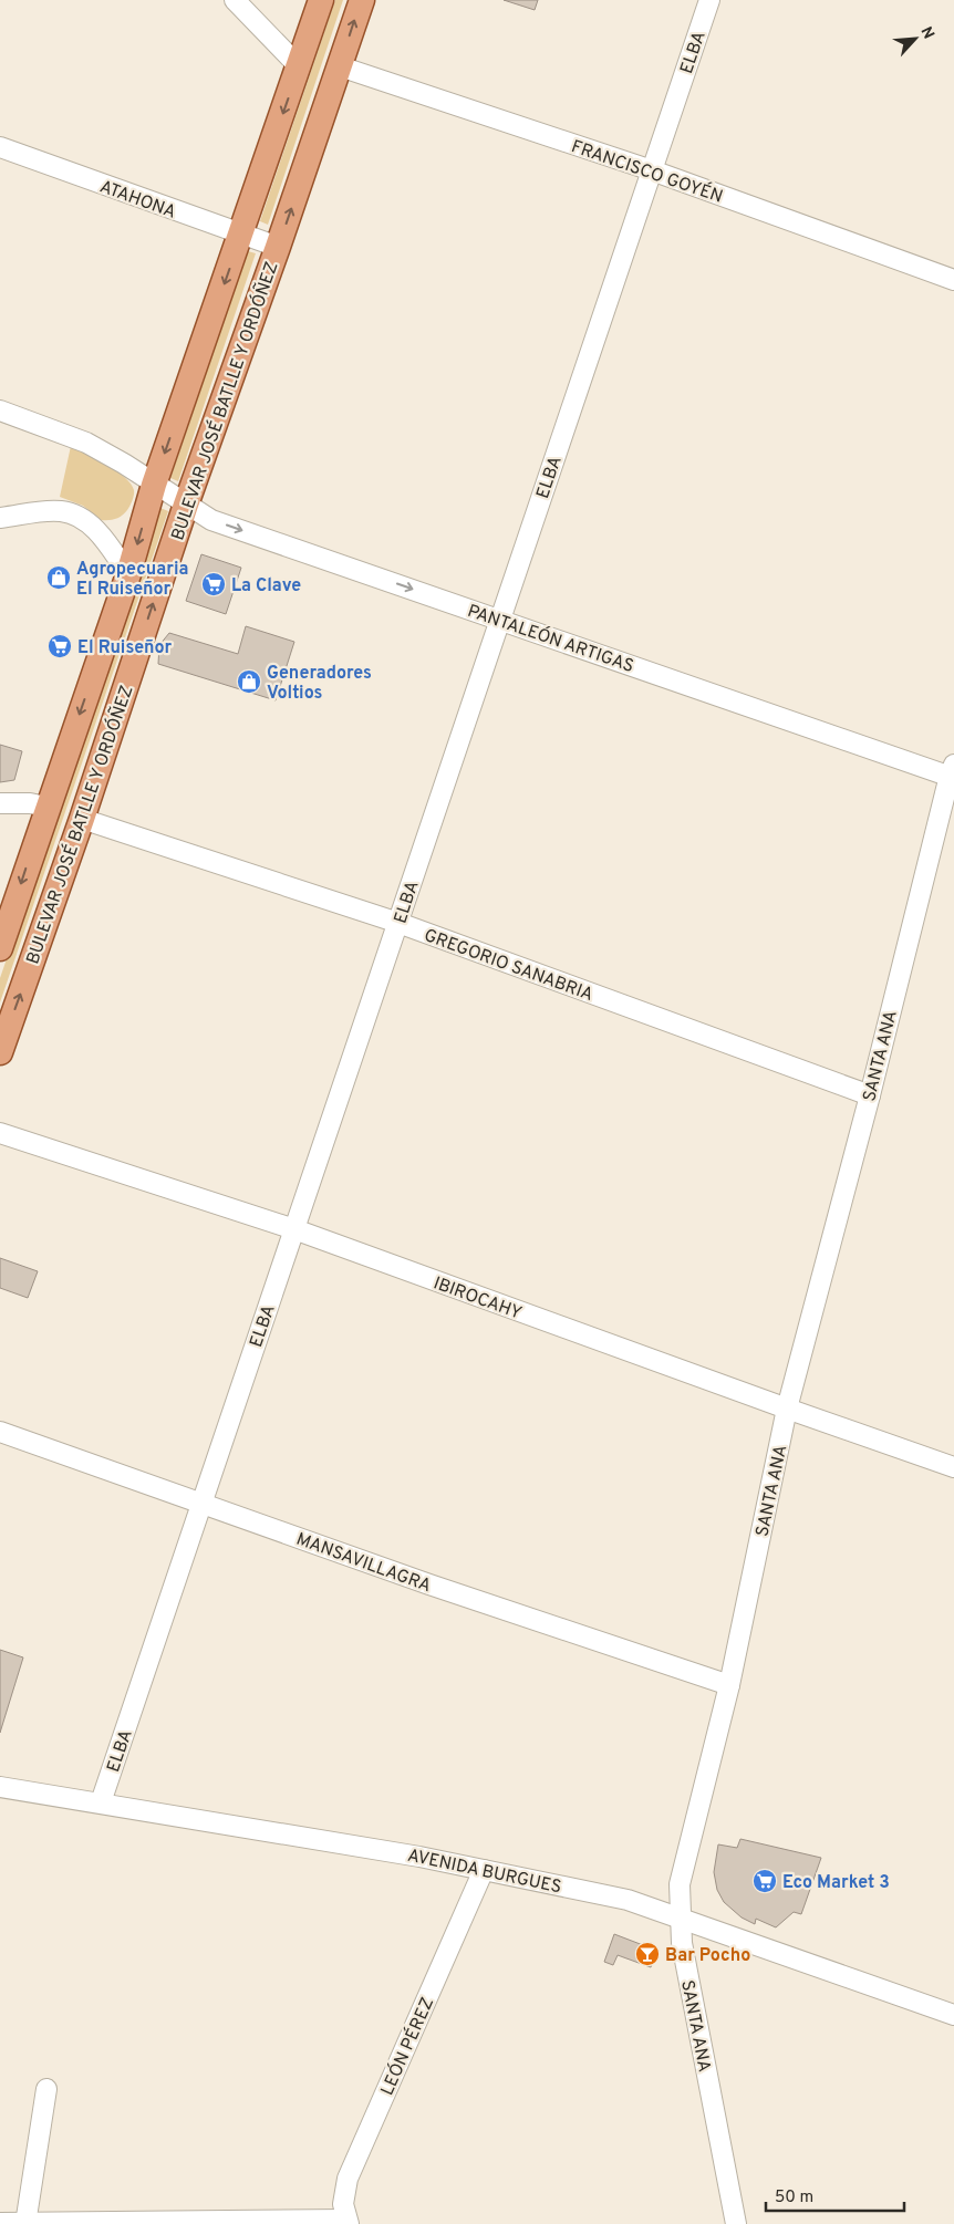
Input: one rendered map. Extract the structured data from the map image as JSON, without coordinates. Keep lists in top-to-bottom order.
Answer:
{
  "streets": {
    "main road": ["BULEVAR JOSÉ BATLLE Y ORDÓÑEZ"],
    "street": [
      "ELBA",
      "FRANCISCO GOYÉN",
      "ATAHONA",
      "PANTALEÓN ARTIGAS",
      "GREGORIO SANABRIA",
      "SANTA ANA",
      "IBIROCAHY",
      "MANSAVILLAGRA",
      "AVENIDA BURGUES",
      "LEÓN PÉREZ"
    ]
  },
  "crossings": [
    ["ELBA", "FRANCISCO GOYÉN"],
    ["ELBA", "PANTALEÓN ARTIGAS"],
    ["ELBA", "GREGORIO SANABRIA"],
    ["ELBA", "IBIROCAHY"],
    ["ELBA", "MANSAVILLAGRA"],
    ["ELBA", "AVENIDA BURGUES"],
    ["FRANCISCO GOYÉN", "BULEVAR JOSÉ BATLLE Y ORDÓÑEZ"],
    ["ATAHONA", "BULEVAR JOSÉ BATLLE Y ORDÓÑEZ"],
    ["BULEVAR JOSÉ BATLLE Y ORDÓÑEZ", "PANTALEÓN ARTIGAS"],
    ["BULEVAR JOSÉ BATLLE Y ORDÓÑEZ", "GREGORIO SANABRIA"],
    ["PANTALEÓN ARTIGAS", "SANTA ANA"],
    ["GREGORIO SANABRIA", "SANTA ANA"],
    ["SANTA ANA", "IBIROCAHY"],
    ["SANTA ANA", "MANSAVILLAGRA"],
    ["SANTA ANA", "AVENIDA BURGUES"],
    ["AVENIDA BURGUES", "LEÓN PÉREZ"]
  ],
  "places": {
    "shop": ["Agropecuaria El Ruiseñor", "Generadores Voltios"],
    "supermarket": ["La Clave", "El Ruiseñor", "Eco Market 3"],
    "bar": ["Bar Pocho"]
  },
  "scale_bar": "50 m",
  "north": "top right"
}
